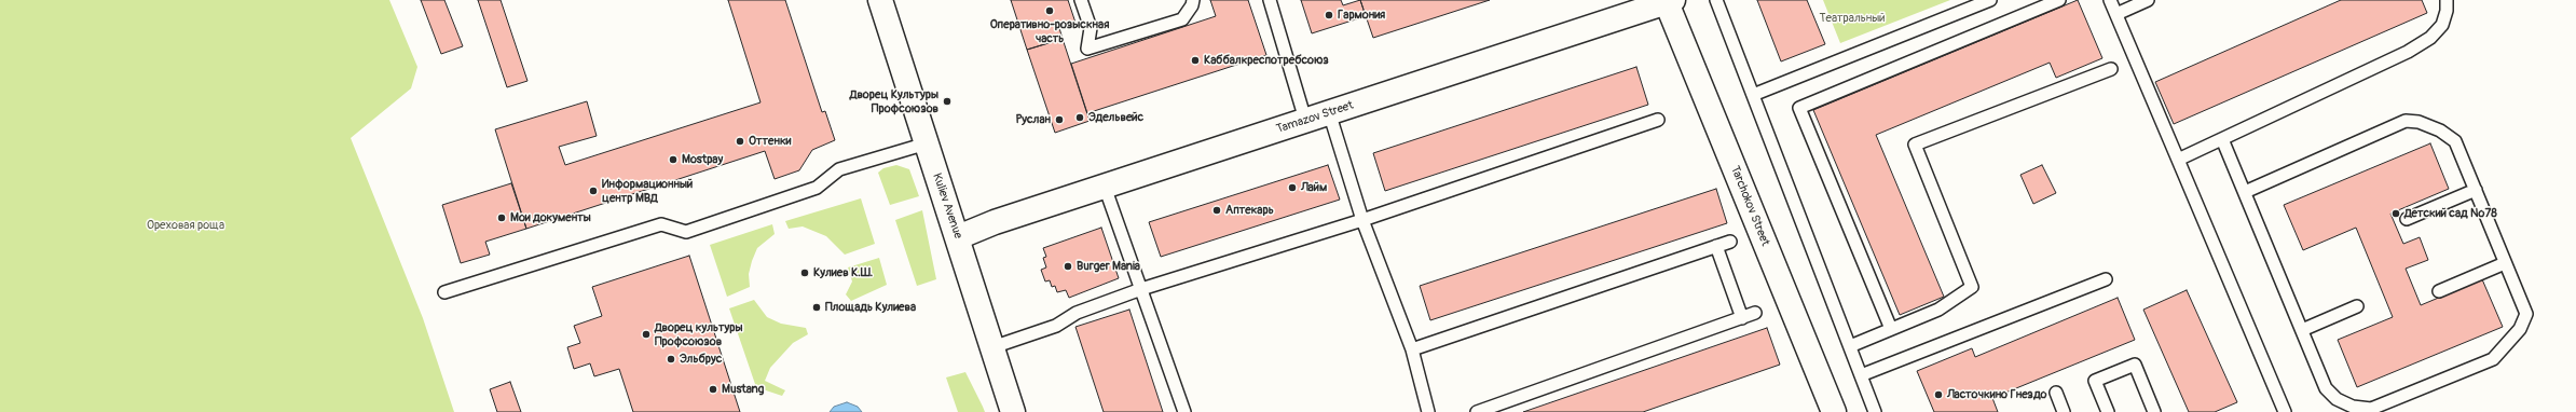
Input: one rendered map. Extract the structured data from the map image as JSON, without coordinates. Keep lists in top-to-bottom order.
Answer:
{
  "streets": {
    "street": ["Tamazov Street", "Kuliev Avenue", "Tarchokov Street"]
  },
  "crossings": [
    ["Tamazov Street", "Kuliev Avenue"],
    ["Tamazov Street", "Tarchokov Street"]
  ],
  "parks": ["Театральный", "Ореховая роща"],
  "places": [
    "Оперативно-розыскная часть",
    "Гармония",
    "Каббалкреспотребсоюз",
    "Дворец Культуры Профсоюзов",
    "Эдельвейс",
    "Руслан",
    "Оттенки",
    "Mostpay",
    "Лайм",
    "Информационный центр МВД",
    "Аптекарь",
    "Детский сад №78",
    "Мои документы",
    "Burger Mania",
    "Кулиев К.Ш.",
    "Площадь Кулиева",
    "Дворец культуры Профсоюзов",
    "Эльбрус",
    "Mustang",
    "Ласточкино Гнездо"
  ]
}
